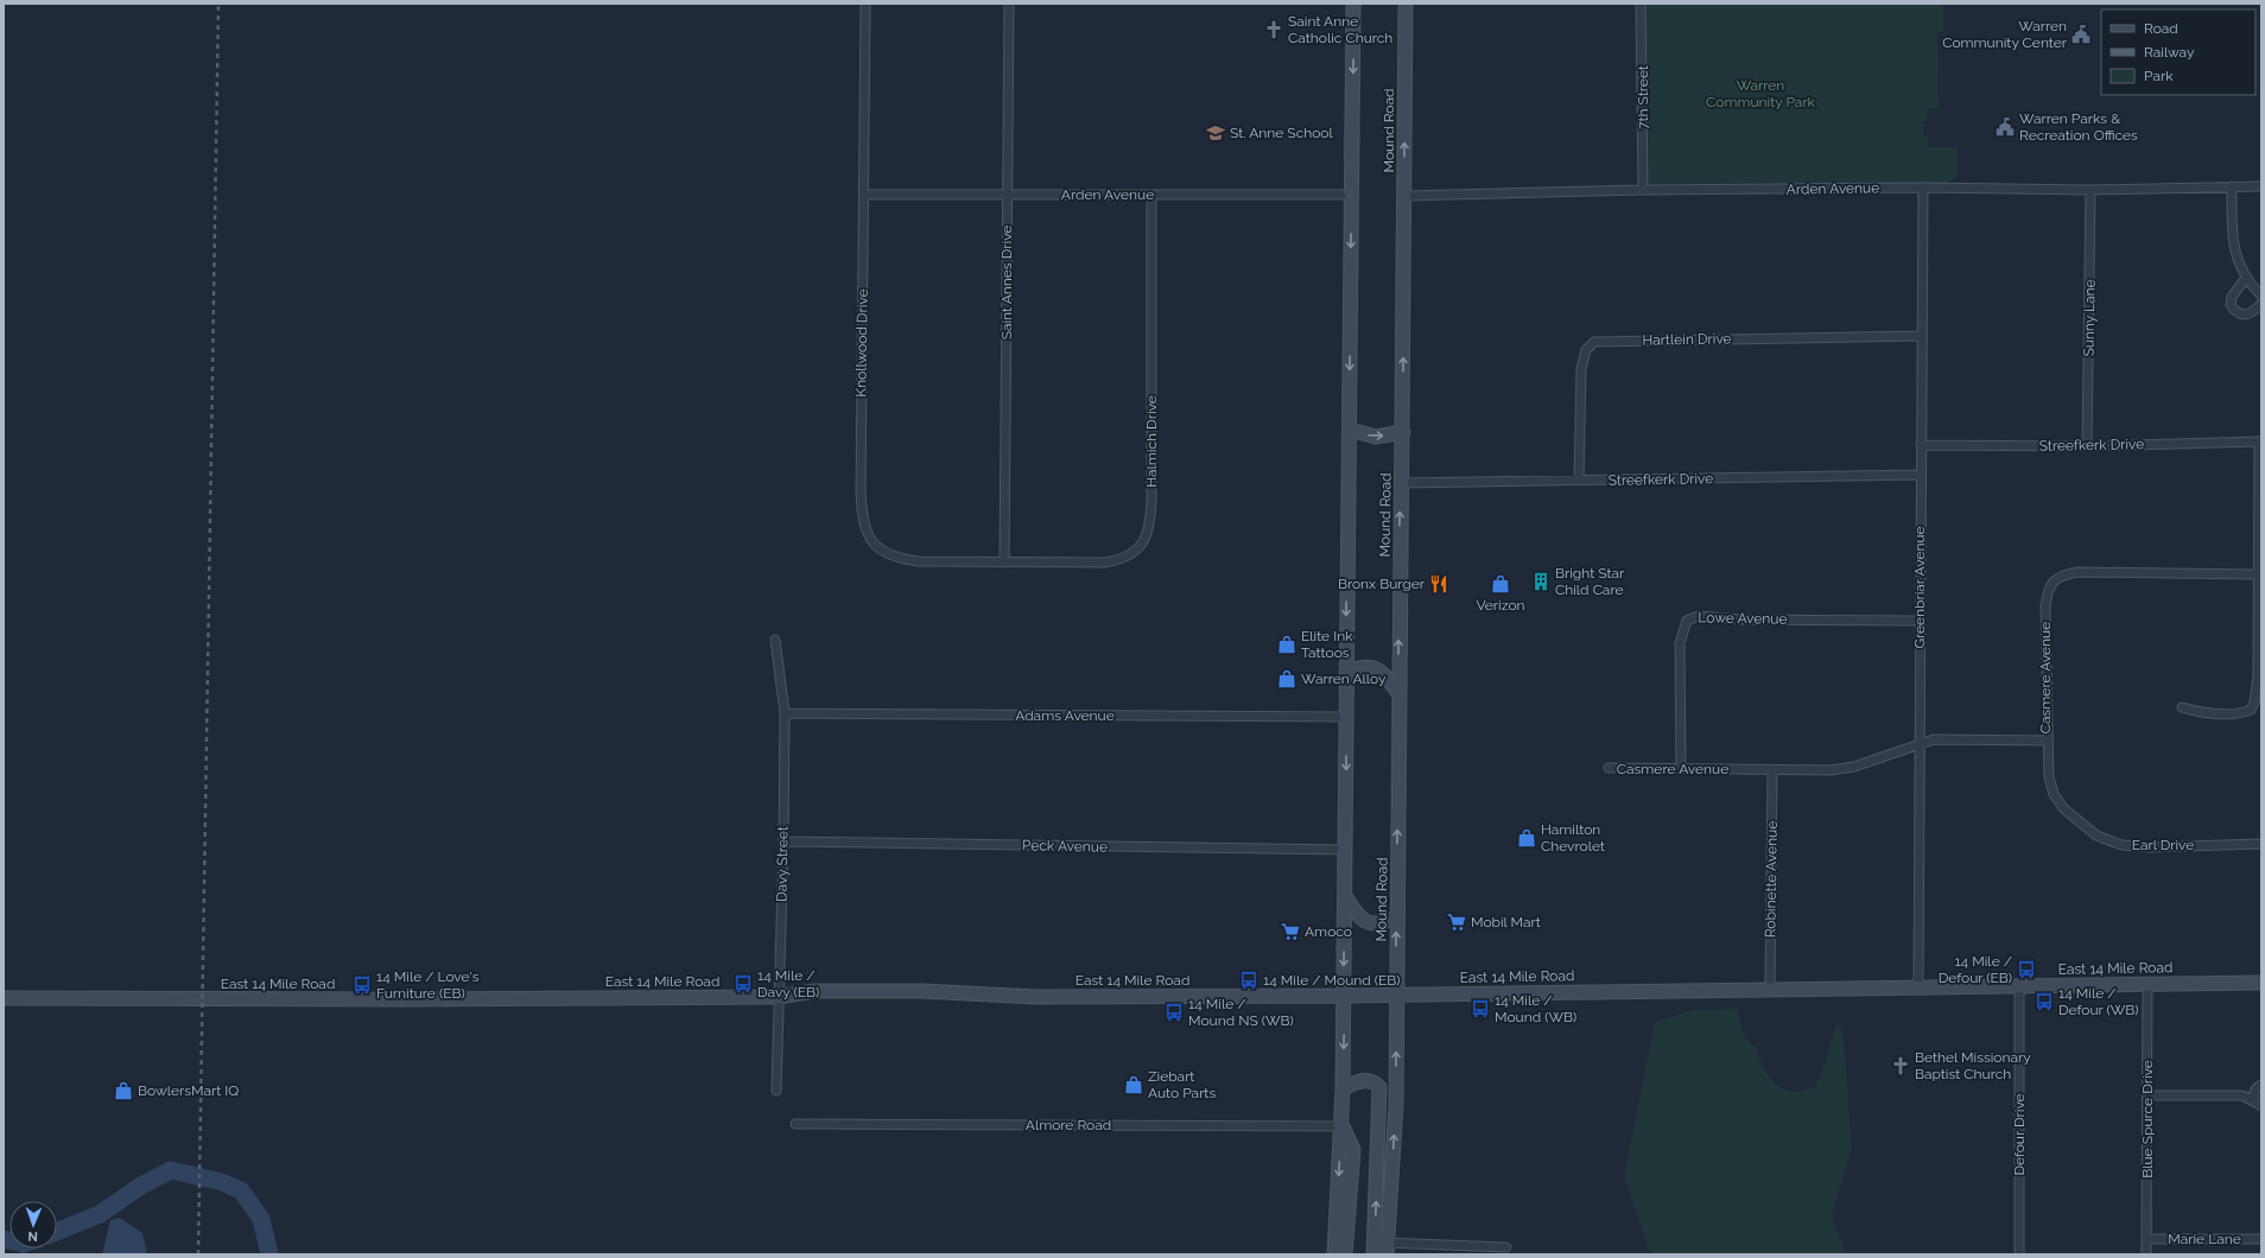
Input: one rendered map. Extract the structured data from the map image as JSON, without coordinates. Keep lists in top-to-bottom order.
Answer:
{
  "streets": {
    "main road": ["Mound Road", "East 14 Mile Road"],
    "street": [
      "7th Street",
      "Arden Avenue",
      "Saint Annes Drive",
      "Sunny Lane",
      "Hartlein Drive",
      "Knollwood Drive",
      "Halmich Drive",
      "Streefkerk Drive",
      "Greenbriar Avenue",
      "Lowe Avenue",
      "Casmere Avenue",
      "Adams Avenue",
      "Earl Drive",
      "Peck Avenue",
      "Davy Street",
      "Robinette Avenue",
      "Blue Spurce Drive",
      "Almore Road",
      "Defour Drive",
      "Marie Lane"
    ]
  },
  "crossings": [
    ["7th Street", "Arden Avenue"],
    ["Mound Road", "Arden Avenue"],
    ["Mound Road", "Streefkerk Drive"],
    ["Mound Road", "East 14 Mile Road"],
    ["Arden Avenue", "Saint Annes Drive"],
    ["Arden Avenue", "Sunny Lane"],
    ["Arden Avenue", "Knollwood Drive"],
    ["Arden Avenue", "Halmich Drive"],
    ["Arden Avenue", "Greenbriar Avenue"],
    ["Saint Annes Drive", "Knollwood Drive"],
    ["Saint Annes Drive", "Halmich Drive"],
    ["Sunny Lane", "Streefkerk Drive"],
    ["Hartlein Drive", "Streefkerk Drive"],
    ["Hartlein Drive", "Greenbriar Avenue"],
    ["Knollwood Drive", "Halmich Drive"],
    ["Streefkerk Drive", "Greenbriar Avenue"],
    ["Greenbriar Avenue", "Lowe Avenue"],
    ["Greenbriar Avenue", "Casmere Avenue"],
    ["Greenbriar Avenue", "East 14 Mile Road"],
    ["Lowe Avenue", "Casmere Avenue"],
    ["Casmere Avenue", "Earl Drive"],
    ["Casmere Avenue", "Robinette Avenue"],
    ["Adams Avenue", "Davy Street"],
    ["Peck Avenue", "Davy Street"],
    ["Davy Street", "East 14 Mile Road"],
    ["Robinette Avenue", "East 14 Mile Road"],
    ["East 14 Mile Road", "Blue Spurce Drive"],
    ["East 14 Mile Road", "Defour Drive"],
    ["Blue Spurce Drive", "Marie Lane"]
  ],
  "parks": ["Warren Community Park"],
  "places": {
    "church": ["Saint Anne Catholic Church", "Bethel Missionary Baptist Church"],
    "public building": ["Warren Community Center", "Warren Parks & Recreation Offices"],
    "school or university": ["St. Anne School"],
    "building": ["Bright Star Child Care"],
    "restaurant": ["Bronx Burger"],
    "shop": [
      "Verizon",
      "Elite Ink Tattoos",
      "Warren Alloy",
      "Hamilton Chevrolet",
      "Ziebart Auto Parts",
      "BowlersMart IQ"
    ],
    "supermarket": ["Mobil Mart", "Amoco"],
    "bus stop": [
      "14 Mile / Defour (EB)",
      "14 Mile / Mound (EB)",
      "14 Mile / Davy (EB)",
      "14 Mile / Love's Furniture (EB)",
      "14 Mile / Defour (WB)",
      "14 Mile / Mound (WB)",
      "14 Mile / Mound NS (WB)"
    ]
  },
  "legend": ["Road", "Railway", "Park"],
  "north": "bottom"
}
